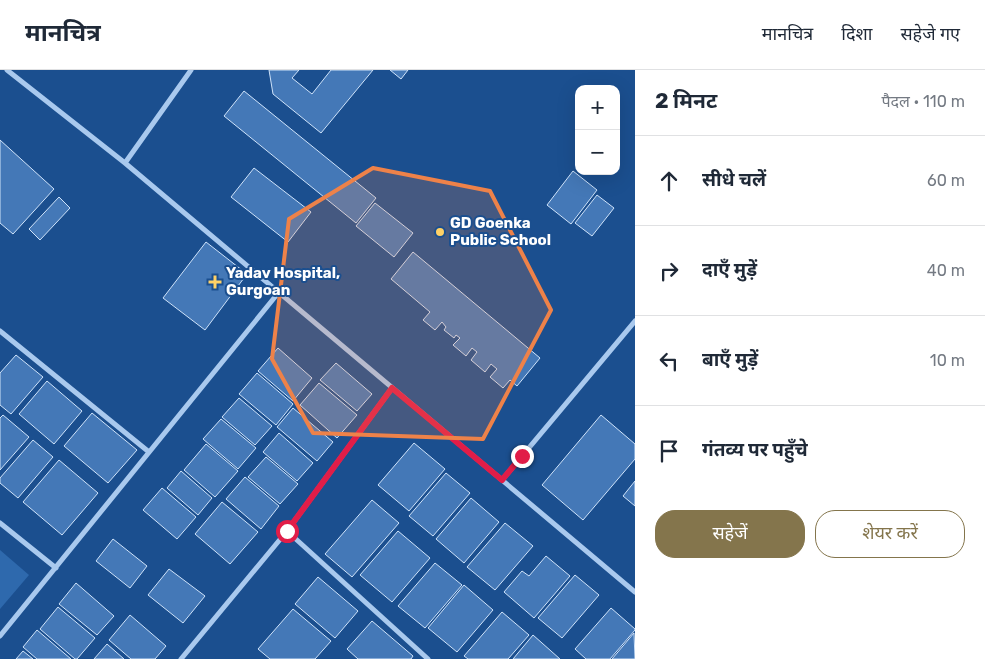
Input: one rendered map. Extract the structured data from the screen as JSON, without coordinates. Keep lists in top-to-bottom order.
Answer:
{
  "places": {
    "other": ["GD Goenka Public School"],
    "health": ["Yadav Hospital, Gurgoan"]
  },
  "page": {
    "header": "मानचित्र",
    "nav": ["मानचित्र", "दिशा", "सहेजे गए"],
    "heading": ["2 मिनट", "पैदल · 110 m"],
    "map_buttons": ["+", "−"],
    "list": [
      ["सीधे चलें", "60 m"],
      ["दाएँ मुड़ें", "40 m"],
      ["बाएँ मुड़ें", "10 m"],
      "गंतव्य पर पहुँचे"
    ],
    "buttons": ["सहेजें", "शेयर करें"]
  }
}
